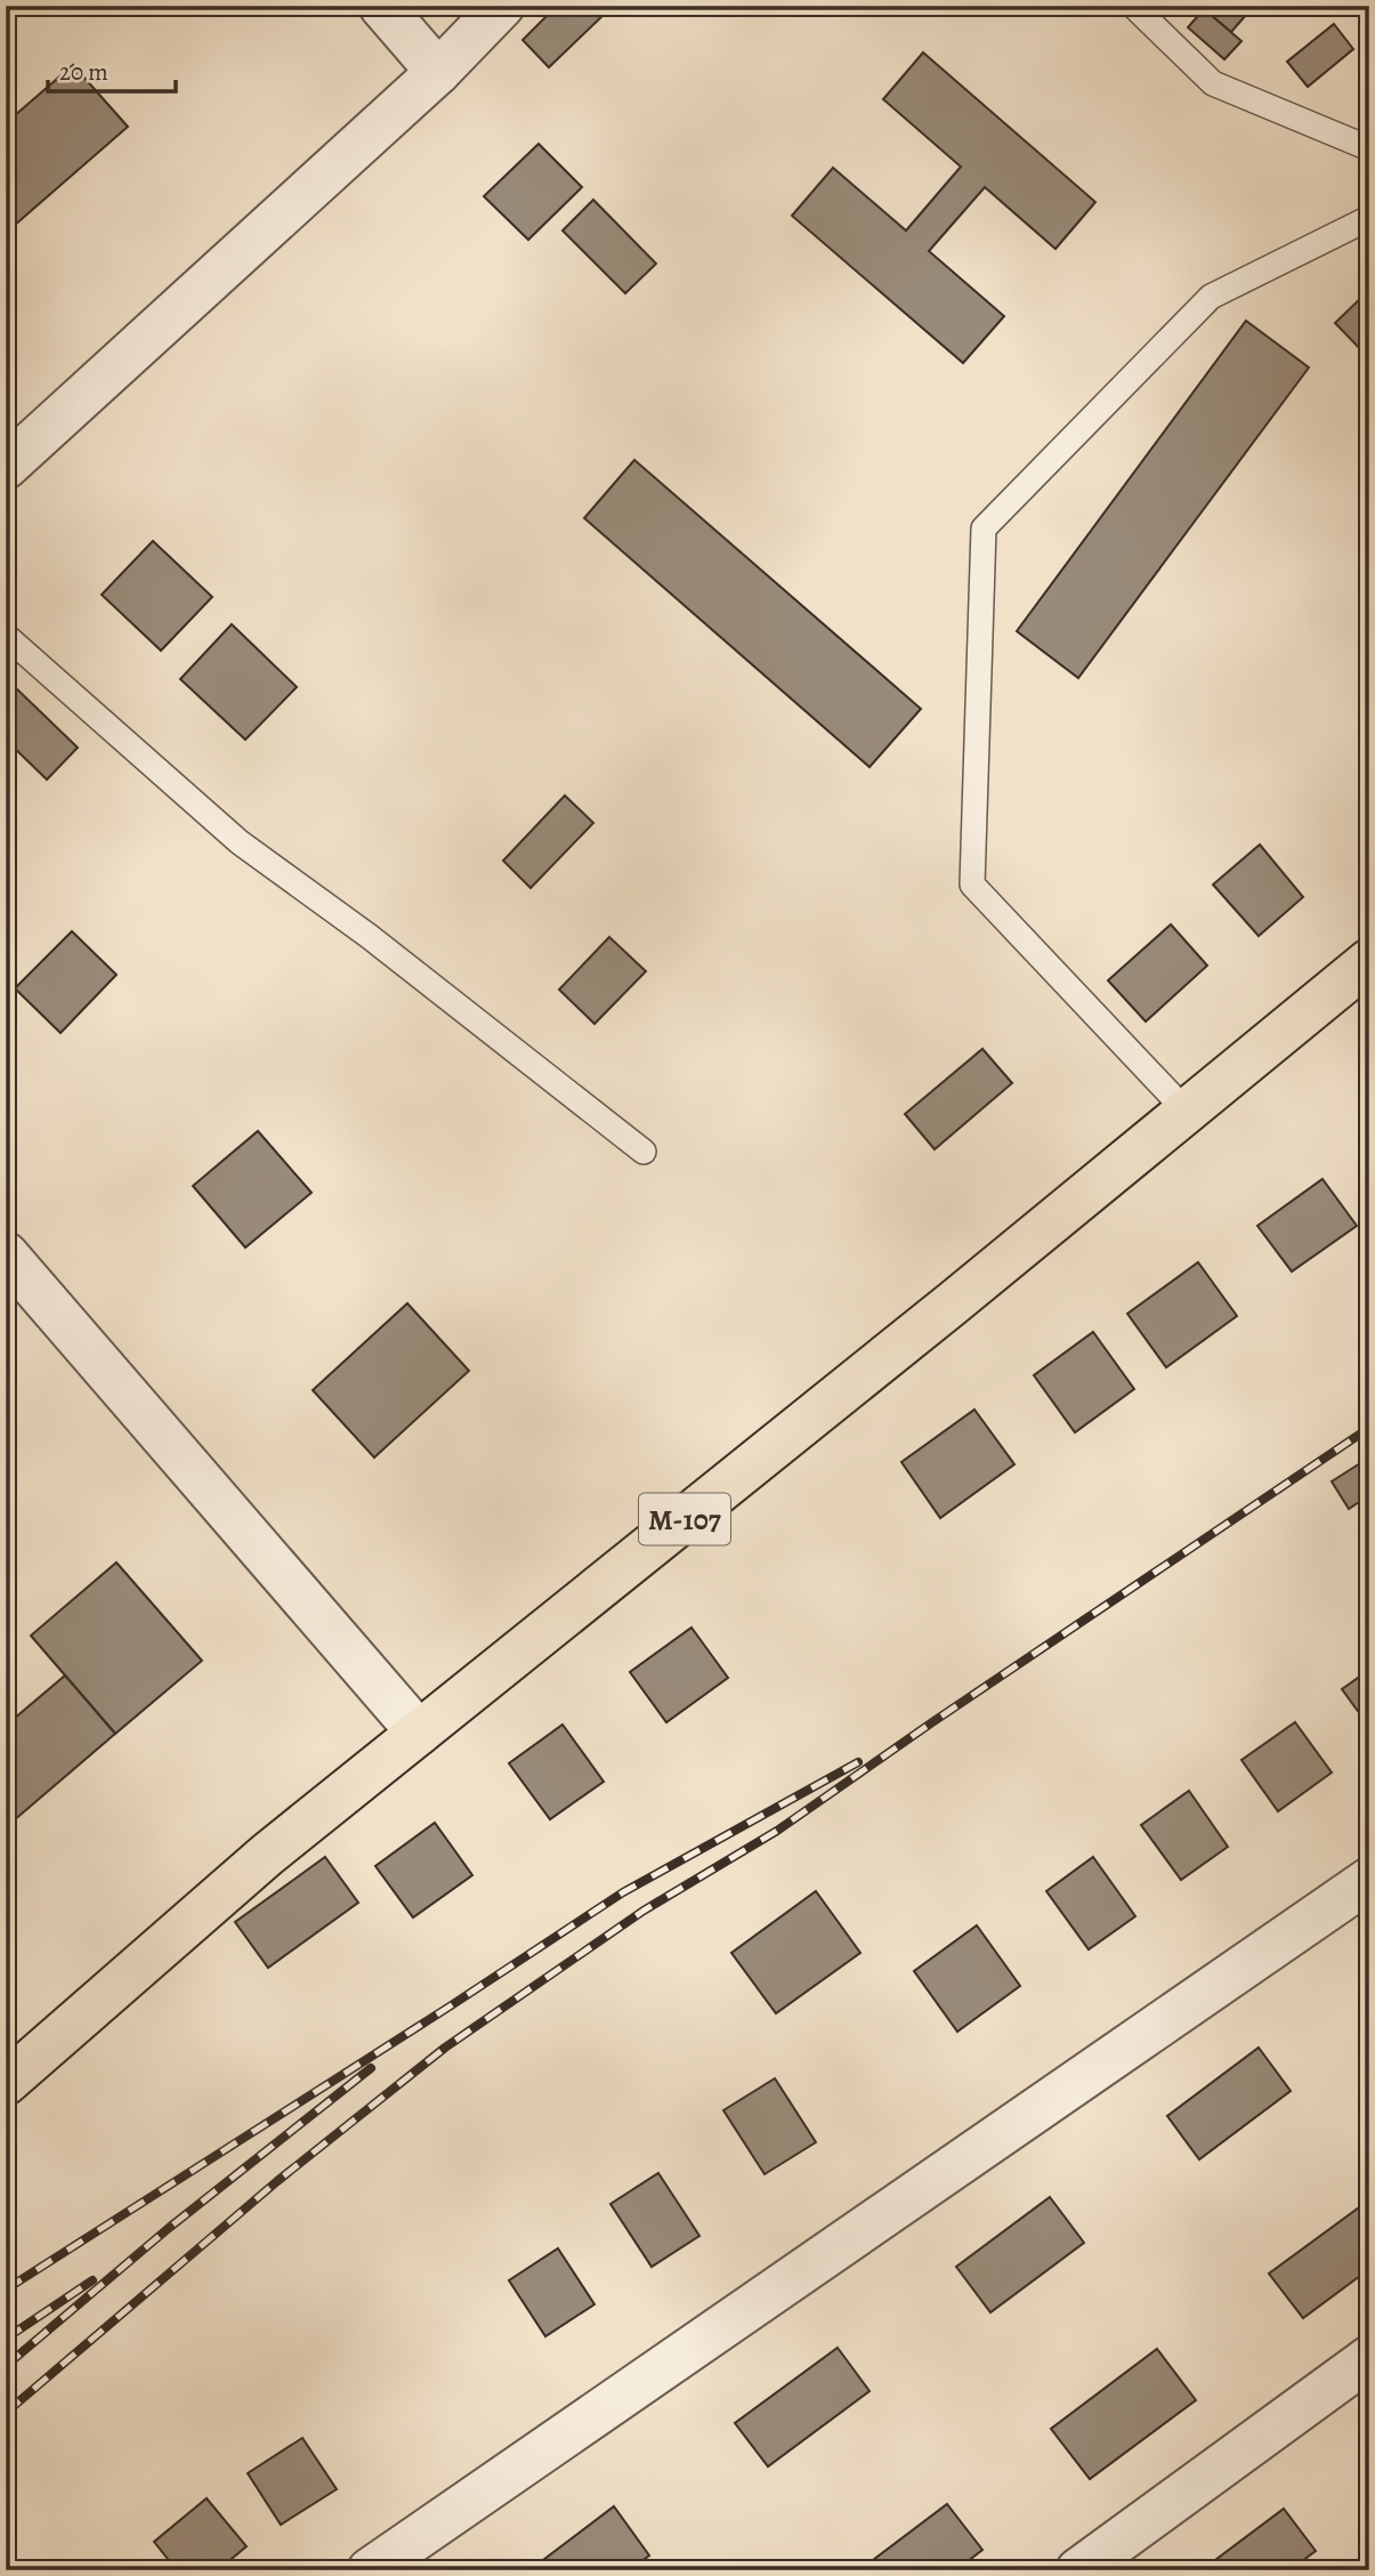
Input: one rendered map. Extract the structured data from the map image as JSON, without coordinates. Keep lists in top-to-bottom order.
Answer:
{
  "streets": {
    "main road": ["М-107"]
  },
  "scale_bar": "20 m"
}
